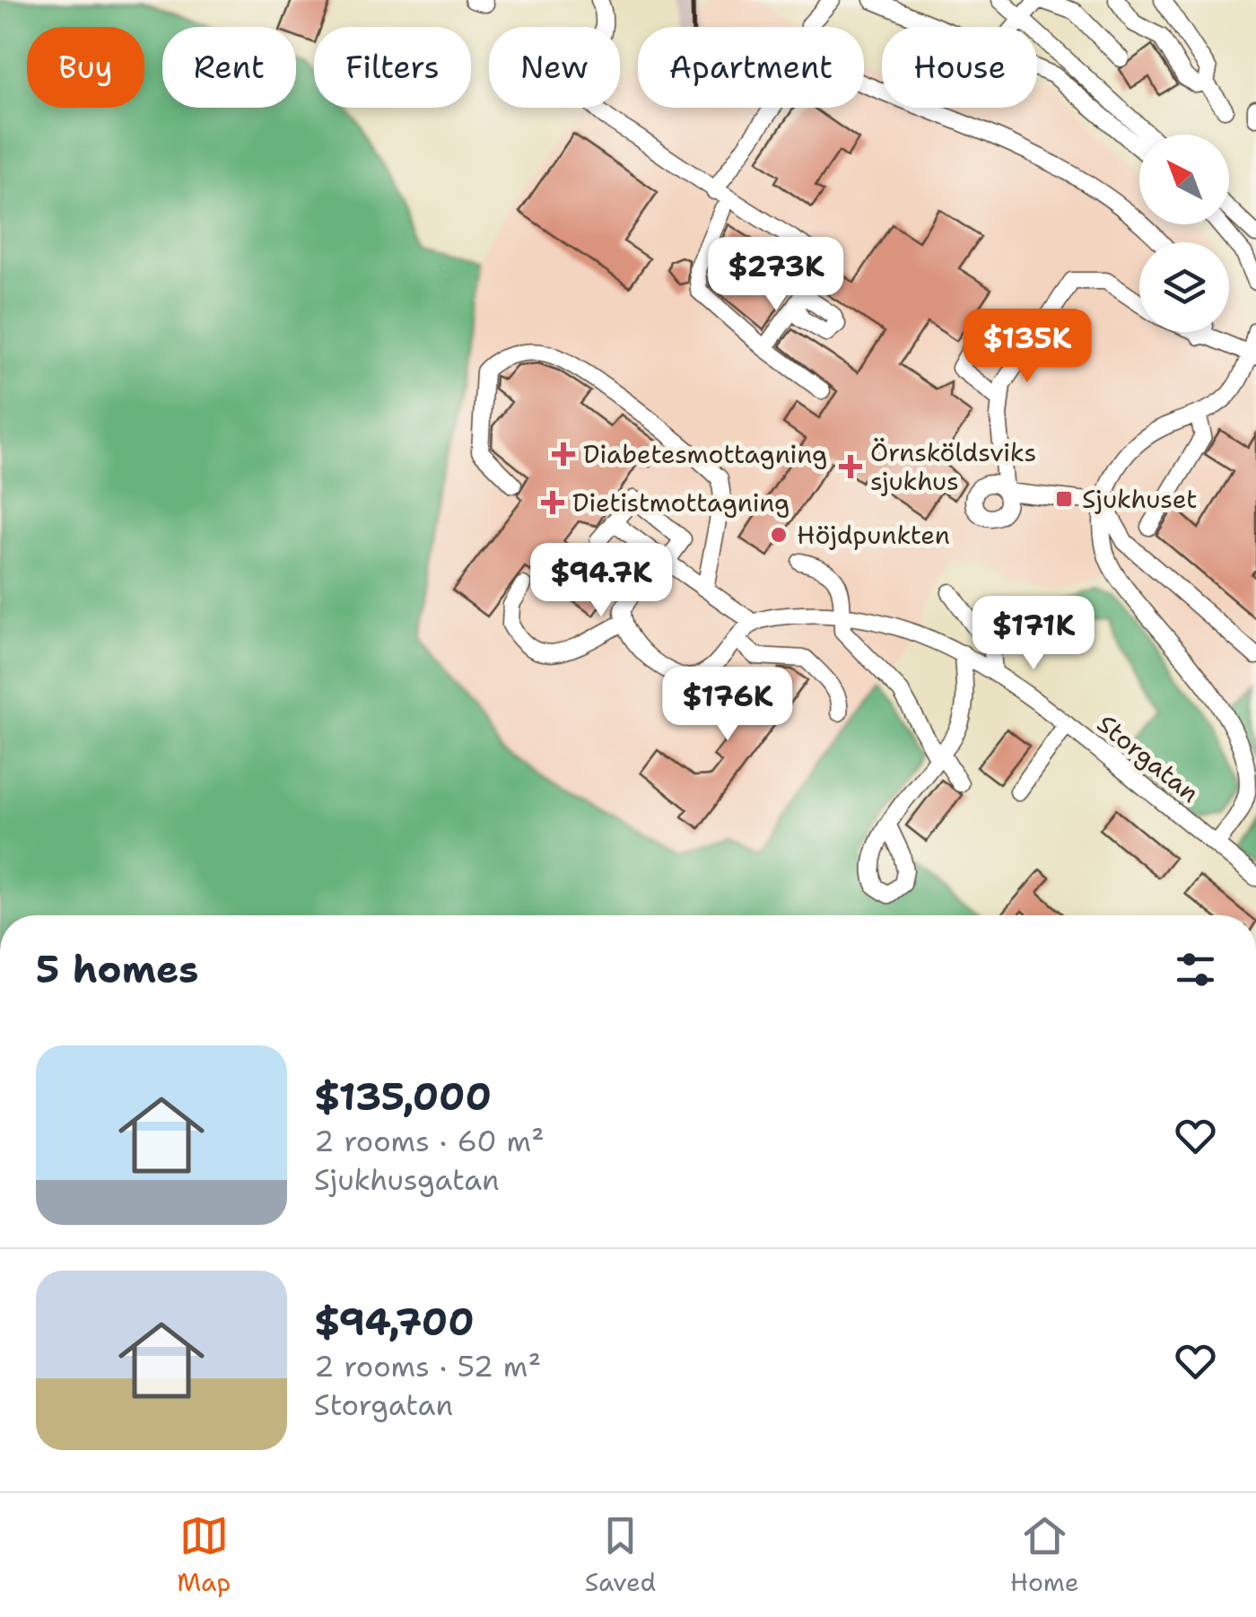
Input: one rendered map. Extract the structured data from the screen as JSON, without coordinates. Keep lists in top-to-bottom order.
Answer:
{
  "streets": {
    "street": ["Storgatan"]
  },
  "places": {
    "health": ["Diabetesmottagning", "Örnsköldsviks sjukhus", "Dietistmottagning"],
    "transit": ["Sjukhuset"],
    "other": ["Höjdpunkten"]
  },
  "north": "top left",
  "page": {
    "chip": [
      "Buy",
      "Rent",
      "Filters",
      "New",
      "Apartment",
      "House"
    ],
    "price": [
      "$273K",
      "$135K",
      "$94.7K",
      "$171K",
      "$176K"
    ],
    "heading": "5 homes",
    "list": [
      {
        "name": "$135,000",
        "note": "2 rooms · 60 m² · Sjukhusgatan"
      },
      {
        "name": "$94,700",
        "note": "2 rooms · 52 m² · Storgatan"
      }
    ],
    "tabs": ["Map", "Saved", "Home"]
  }
}
